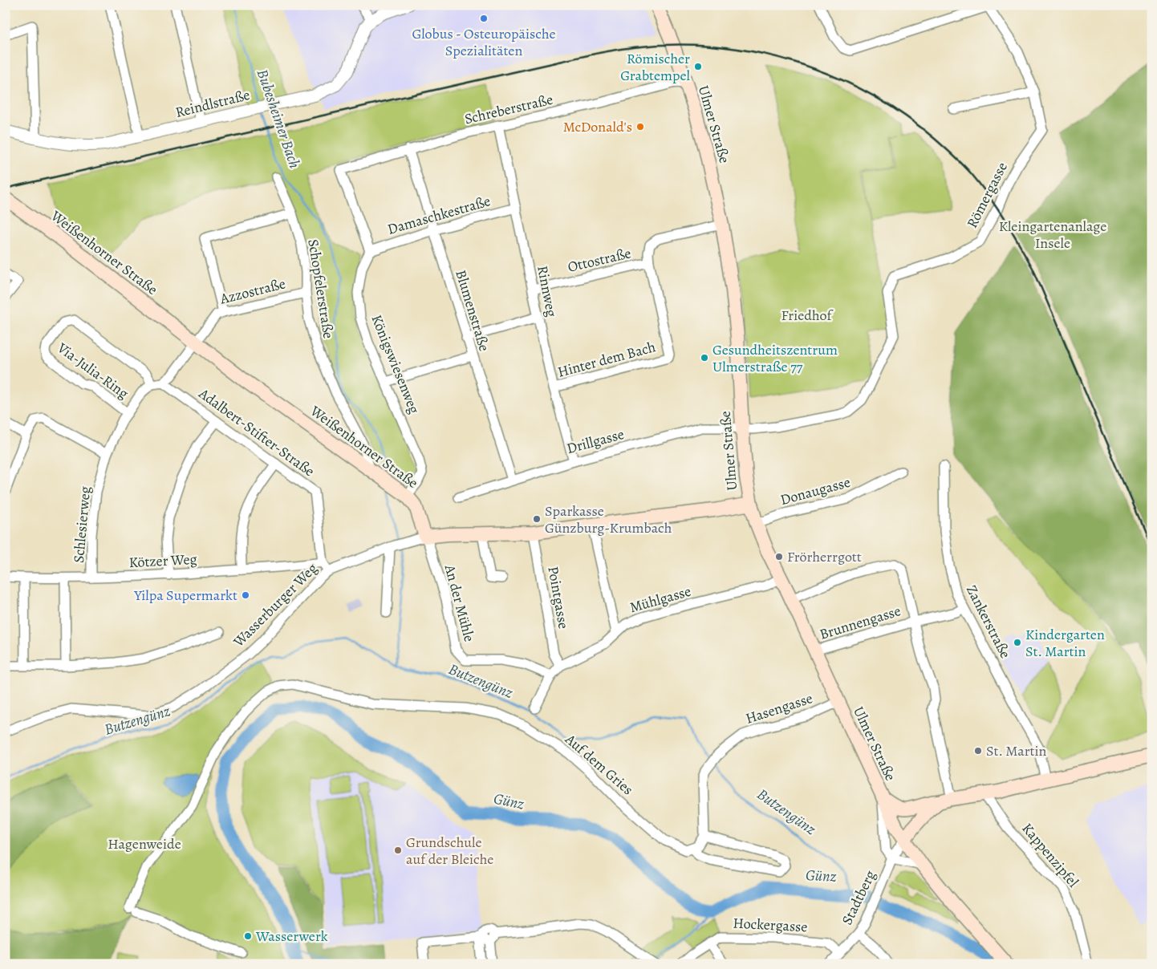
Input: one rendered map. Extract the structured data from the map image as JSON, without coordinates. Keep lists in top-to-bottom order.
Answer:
{
  "streets": {
    "main road": ["Ulmer Straße", "Weißenhorner Straße"],
    "street": [
      "Reindlstraße",
      "Schreberstraße",
      "Römergasse",
      "Damaschkestraße",
      "Ottostraße",
      "Schopfelerstraße",
      "Azzostraße",
      "Rinnweg",
      "Blumenstraße",
      "Hinter dem Bach",
      "Königswiesenweg",
      "Via-Julia-Ring",
      "Adalbert-Stifter-Straße",
      "Drillgasse",
      "Donaugasse",
      "Schlesierweg",
      "Kötzer Weg",
      "Pointgasse",
      "Mühlgasse",
      "An der Mühle",
      "Wasserburger Weg",
      "Zankerstraße",
      "Brunnengasse",
      "Hasengasse",
      "Auf dem Gries",
      "Kappenzipfel",
      "Stadtberg",
      "Hockergasse"
    ]
  },
  "crossings": [
    ["Schreberstraße", "Ulmer Straße"],
    ["Schreberstraße", "Damaschkestraße"],
    ["Schreberstraße", "Rinnweg"],
    ["Schreberstraße", "Blumenstraße"],
    ["Schreberstraße", "Königswiesenweg"],
    ["Ulmer Straße", "Römergasse"],
    ["Ulmer Straße", "Hinter dem Bach"],
    ["Ulmer Straße", "Drillgasse"],
    ["Ulmer Straße", "Donaugasse"],
    ["Ulmer Straße", "Mühlgasse"],
    ["Ulmer Straße", "Brunnengasse"],
    ["Ulmer Straße", "Hasengasse"],
    ["Ulmer Straße", "Stadtberg"],
    ["Römergasse", "Drillgasse"],
    ["Damaschkestraße", "Rinnweg"],
    ["Damaschkestraße", "Blumenstraße"],
    ["Damaschkestraße", "Königswiesenweg"],
    ["Weißenhorner Straße", "Schopfelerstraße"],
    ["Weißenhorner Straße", "Azzostraße"],
    ["Weißenhorner Straße", "Königswiesenweg"],
    ["Weißenhorner Straße", "An der Mühle"],
    ["Weißenhorner Straße", "Wasserburger Weg"],
    ["Ottostraße", "Rinnweg"],
    ["Ottostraße", "Hinter dem Bach"],
    ["Schopfelerstraße", "Azzostraße"],
    ["Rinnweg", "Hinter dem Bach"],
    ["Rinnweg", "Drillgasse"],
    ["Blumenstraße", "Drillgasse"],
    ["Via-Julia-Ring", "Schlesierweg"],
    ["Adalbert-Stifter-Straße", "Kötzer Weg"],
    ["Schlesierweg", "Kötzer Weg"],
    ["Pointgasse", "Mühlgasse"],
    ["Mühlgasse", "An der Mühle"],
    ["An der Mühle", "Wasserburger Weg"],
    ["Zankerstraße", "Brunnengasse"],
    ["Hasengasse", "Auf dem Gries"],
    ["Stadtberg", "Hockergasse"]
  ],
  "water": ["Bubesheimer Bach", "Butzengünz", "Günz"],
  "parks": ["Kleingartenanlage Insele", "Friedhof", "Hagenweide"],
  "places": [
    "Globus - Osteuropäische Spezialitäten",
    "Römischer Grabtempel",
    "McDonald's",
    "Gesundheitszentrum Ulmerstraße 77",
    "Sparkasse Günzburg-Krumbach",
    "Frörherrgott",
    "Yilpa Supermarkt",
    "Kindergarten St. Martin",
    "St. Martin",
    "Grundschule auf der Bleiche",
    "Wasserwerk"
  ]
}
